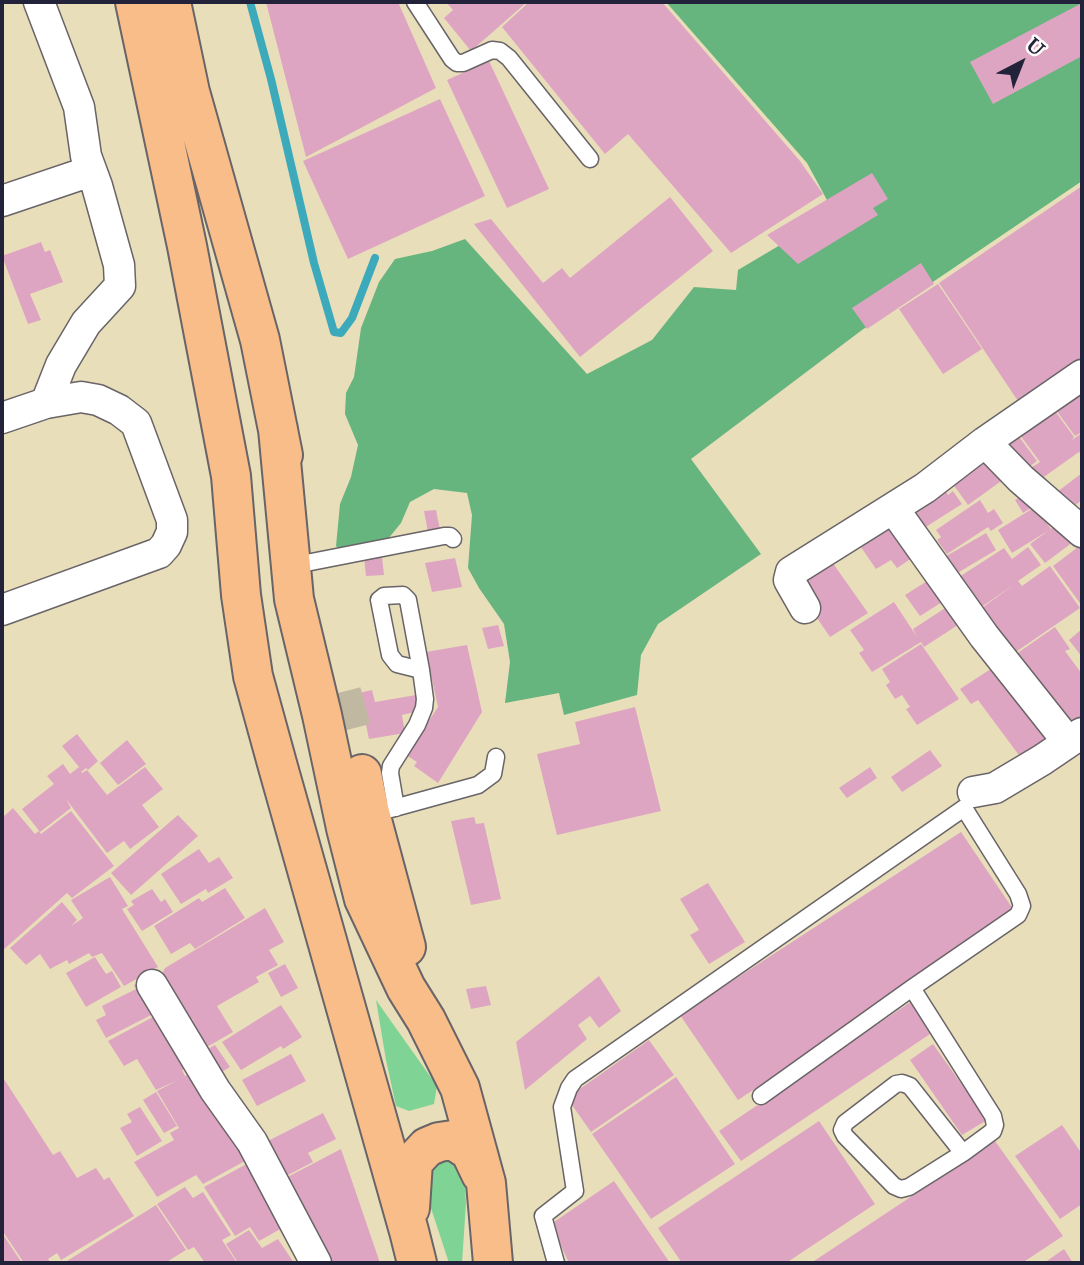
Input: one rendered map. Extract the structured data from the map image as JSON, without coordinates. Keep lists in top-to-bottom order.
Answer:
{
  "north": "top right"
}
